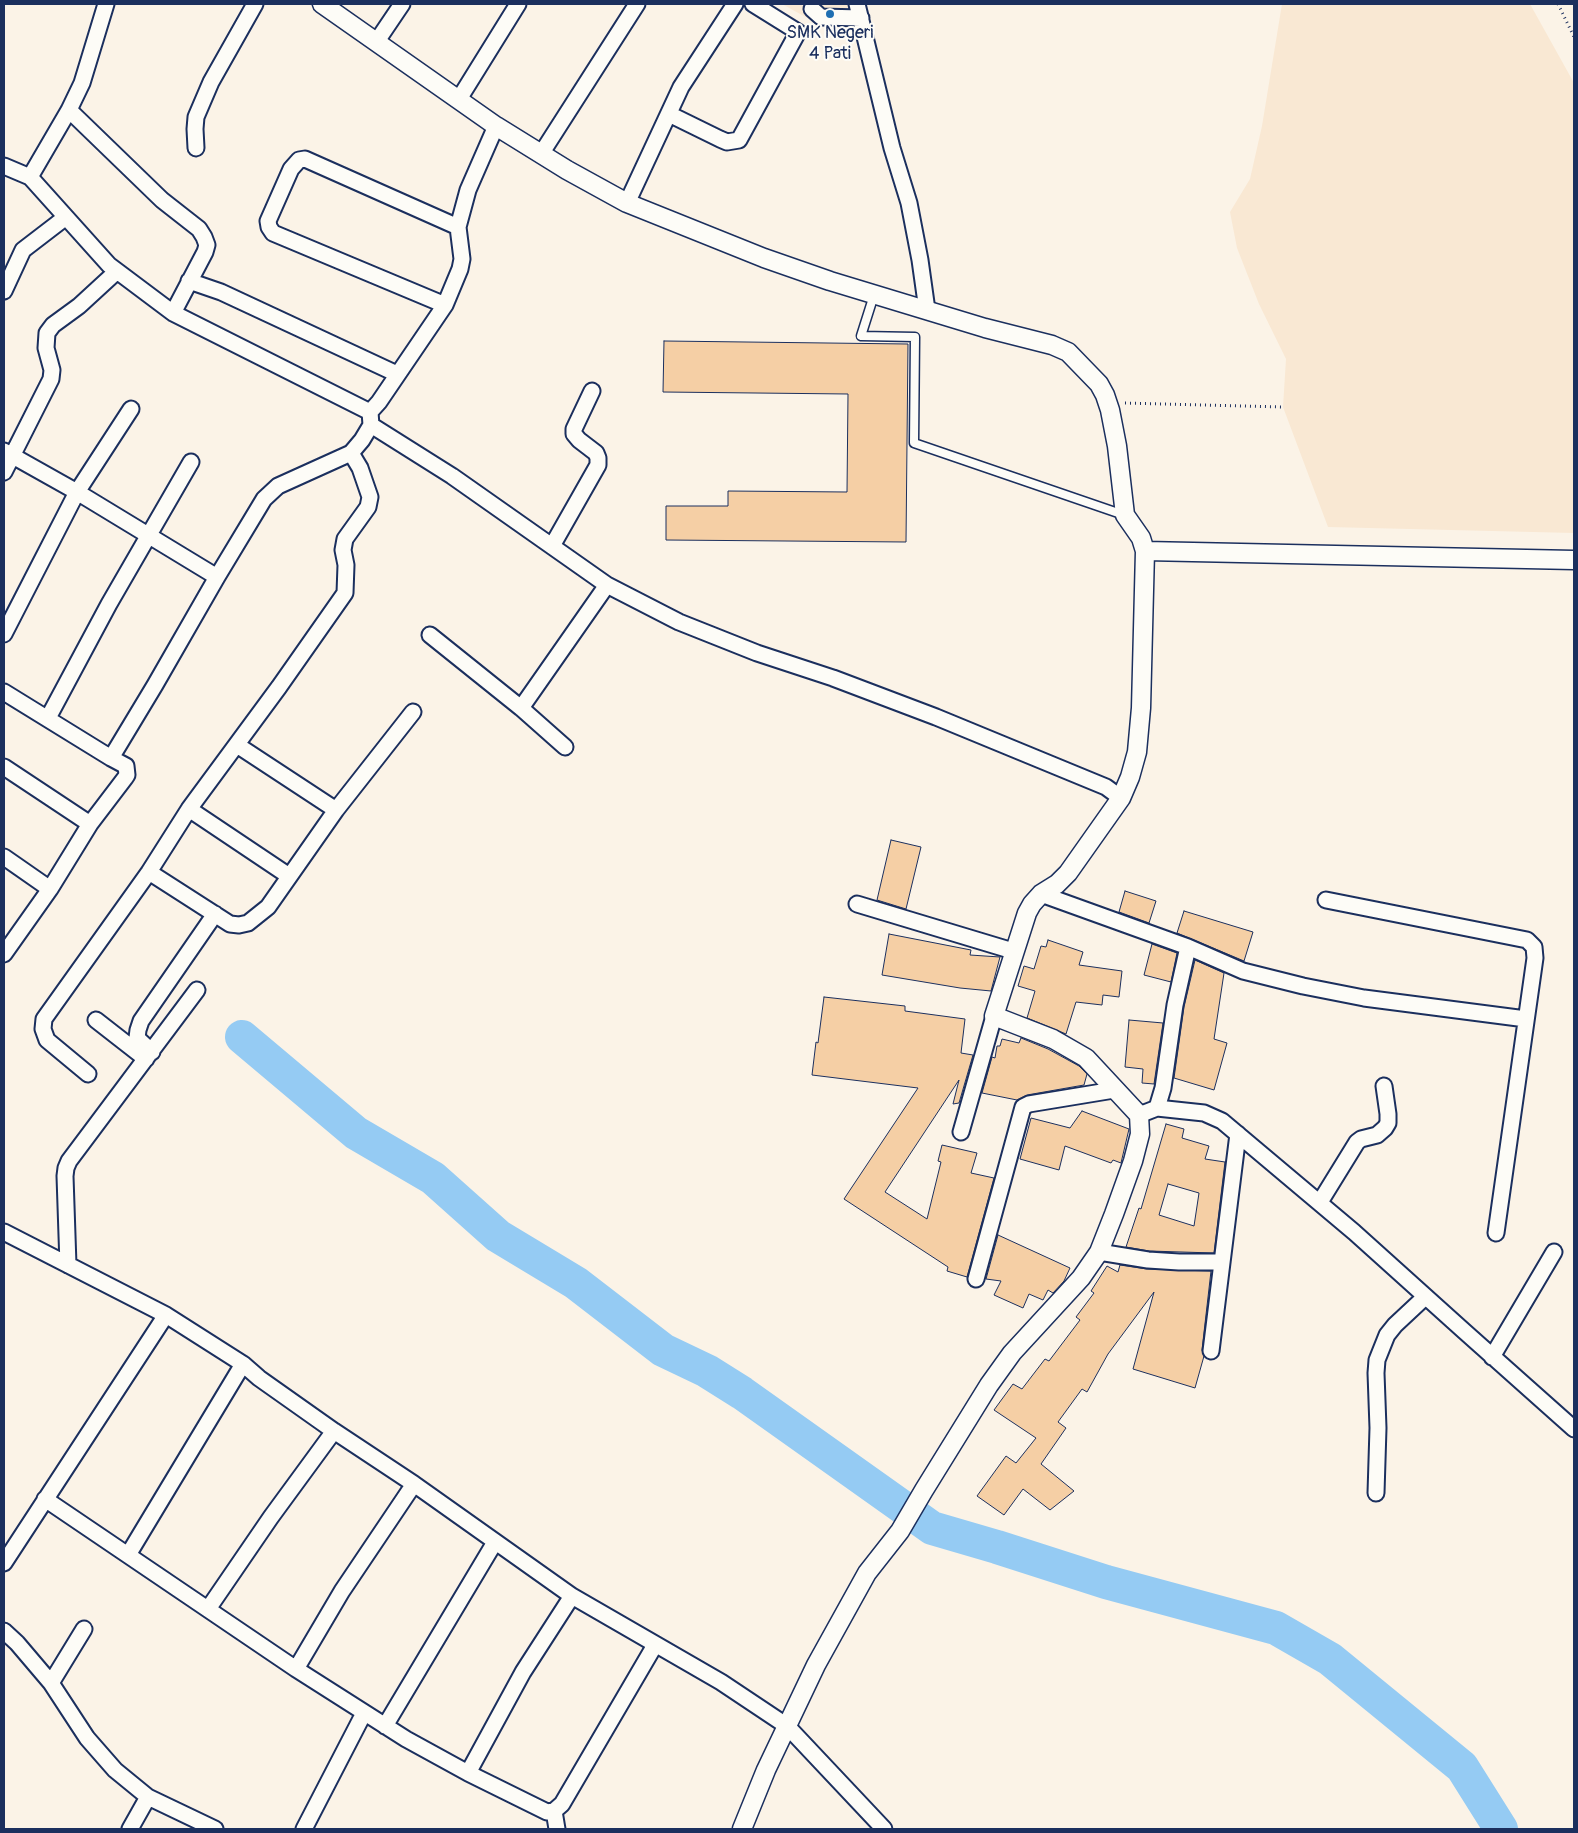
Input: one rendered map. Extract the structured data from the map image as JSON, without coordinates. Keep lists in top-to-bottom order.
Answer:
{
  "places": ["SMK Negeri 4 Pati"]
}
